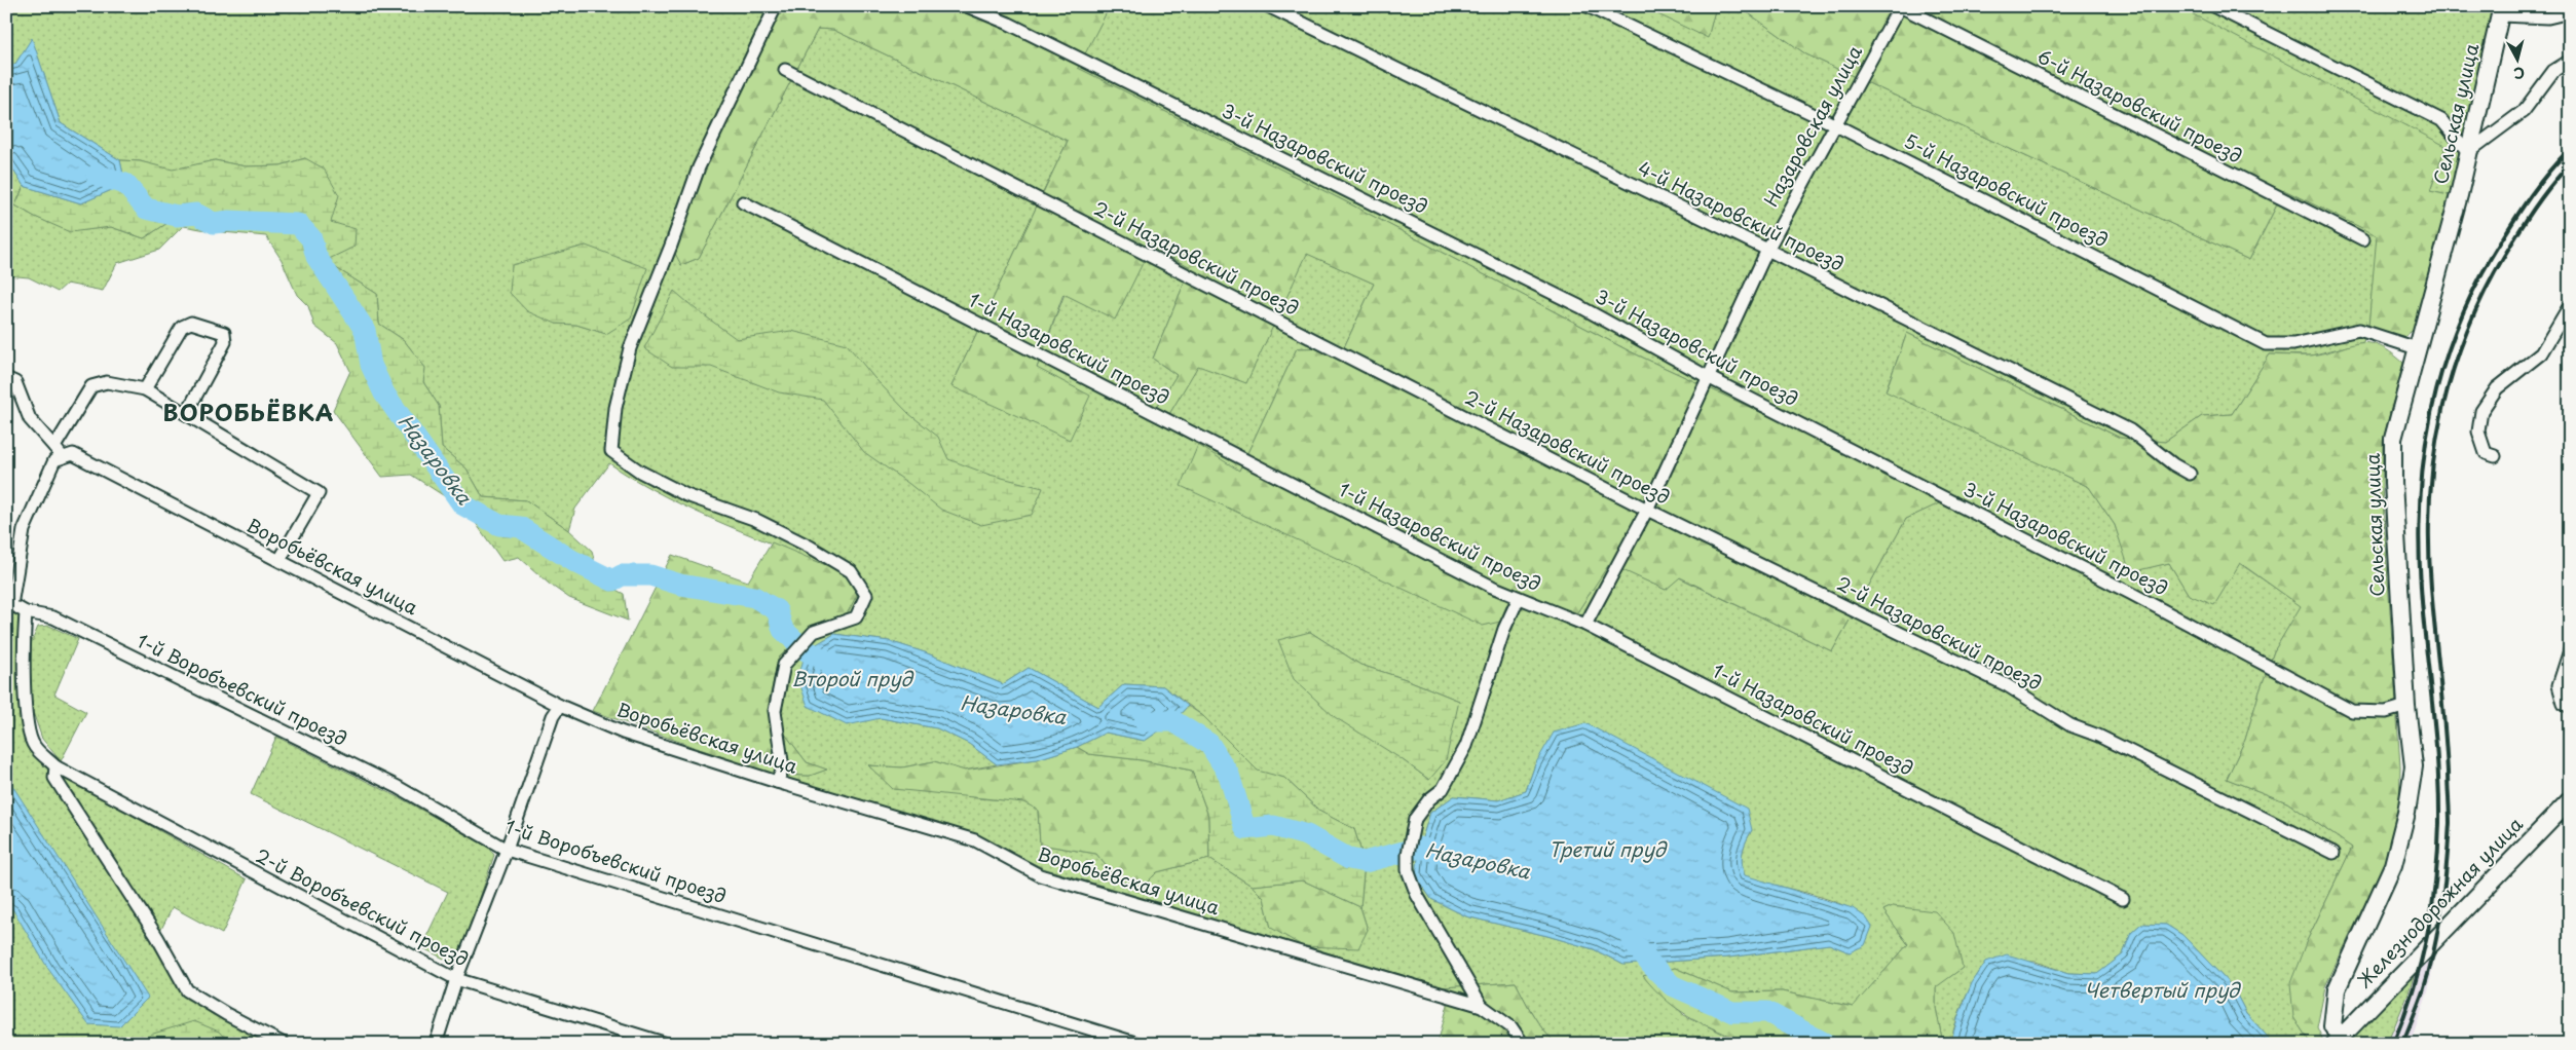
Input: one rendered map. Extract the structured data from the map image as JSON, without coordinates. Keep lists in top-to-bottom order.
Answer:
{
  "streets": {
    "street": [
      "6-й Назаровский проезд",
      "Сельская улица",
      "Назаровская улица",
      "3-й Назаровский проезд",
      "5-й Назаровский проезд",
      "4-й Назаровский проезд",
      "2-й Назаровский проезд",
      "1-й Назаровский проезд",
      "Воробьёвская улица",
      "1-й Воробъевский проезд",
      "Железнодорожная улица",
      "2-й Воробъевский проезд"
    ]
  },
  "crossings": [
    ["6-й Назаровский проезд", "Назаровская улица"],
    ["Сельская улица", "3-й Назаровский проезд"],
    ["Сельская улица", "5-й Назаровский проезд"],
    ["Сельская улица", "Железнодорожная улица"],
    ["Назаровская улица", "3-й Назаровский проезд"],
    ["Назаровская улица", "5-й Назаровский проезд"],
    ["Назаровская улица", "4-й Назаровский проезд"],
    ["Назаровская улица", "2-й Назаровский проезд"],
    ["Назаровская улица", "1-й Назаровский проезд"]
  ],
  "districts": ["ВОРОБЬЁВКА"],
  "water": [
    "Назаровка",
    "Второй пруд",
    "Третий пруд",
    "Четвертый пруд"
  ],
  "north": "bottom"
}
